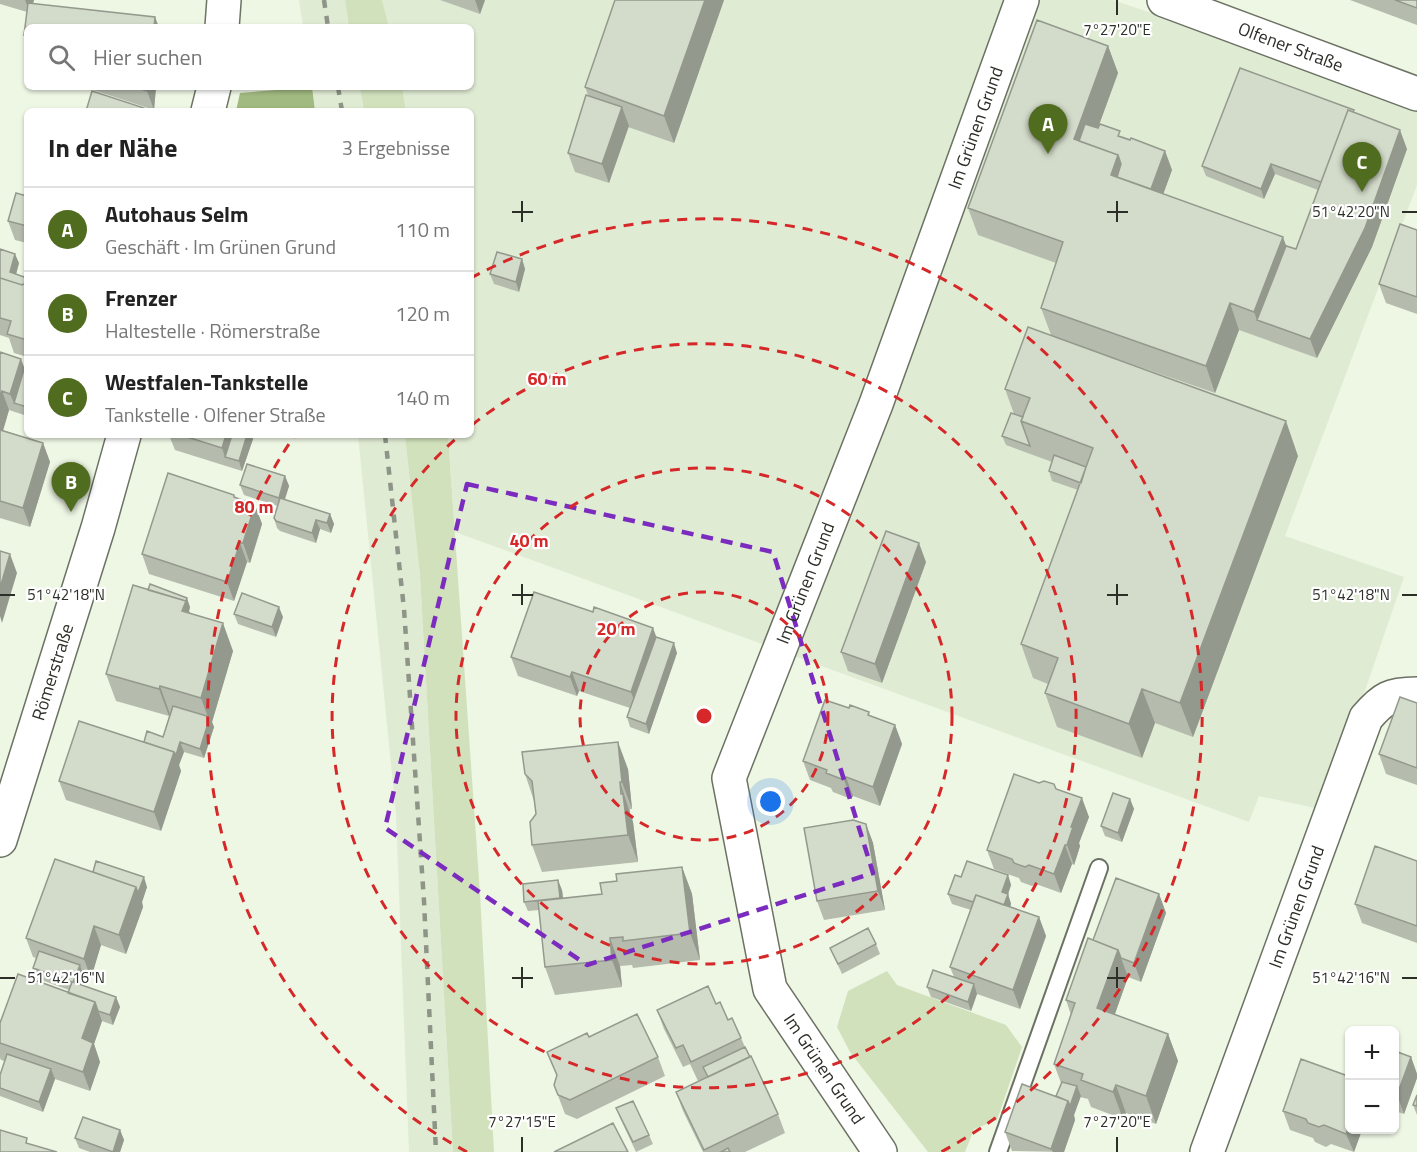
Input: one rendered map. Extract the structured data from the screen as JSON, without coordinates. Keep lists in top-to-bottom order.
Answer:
{
  "streets": {
    "street": ["Olfener Straße", "Im Grünen Grund", "Römerstraße"]
  },
  "page": {
    "search": "Hier suchen",
    "pins": ["A", "C", "B"],
    "heading": ["In der Nähe", "3 Ergebnisse"],
    "list": [
      {
        "mark": "A",
        "name": "Autohaus Selm",
        "note": "Geschäft · Im Grünen Grund",
        "value": "110 m"
      },
      {
        "mark": "B",
        "name": "Frenzer",
        "note": "Haltestelle · Römerstraße",
        "value": "120 m"
      },
      {
        "mark": "C",
        "name": "Westfalen-Tankstelle",
        "note": "Tankstelle · Olfener Straße",
        "value": "140 m"
      }
    ],
    "map_buttons": ["+", "−"]
  },
  "coordinates": [
    "7°27'20\"E",
    "51°42'20\"N",
    "51°42'18\"N",
    "51°42'16\"N",
    "7°27'15\"E"
  ],
  "rings": [
    "60 m",
    "80 m",
    "40 m",
    "20 m"
  ]
}
